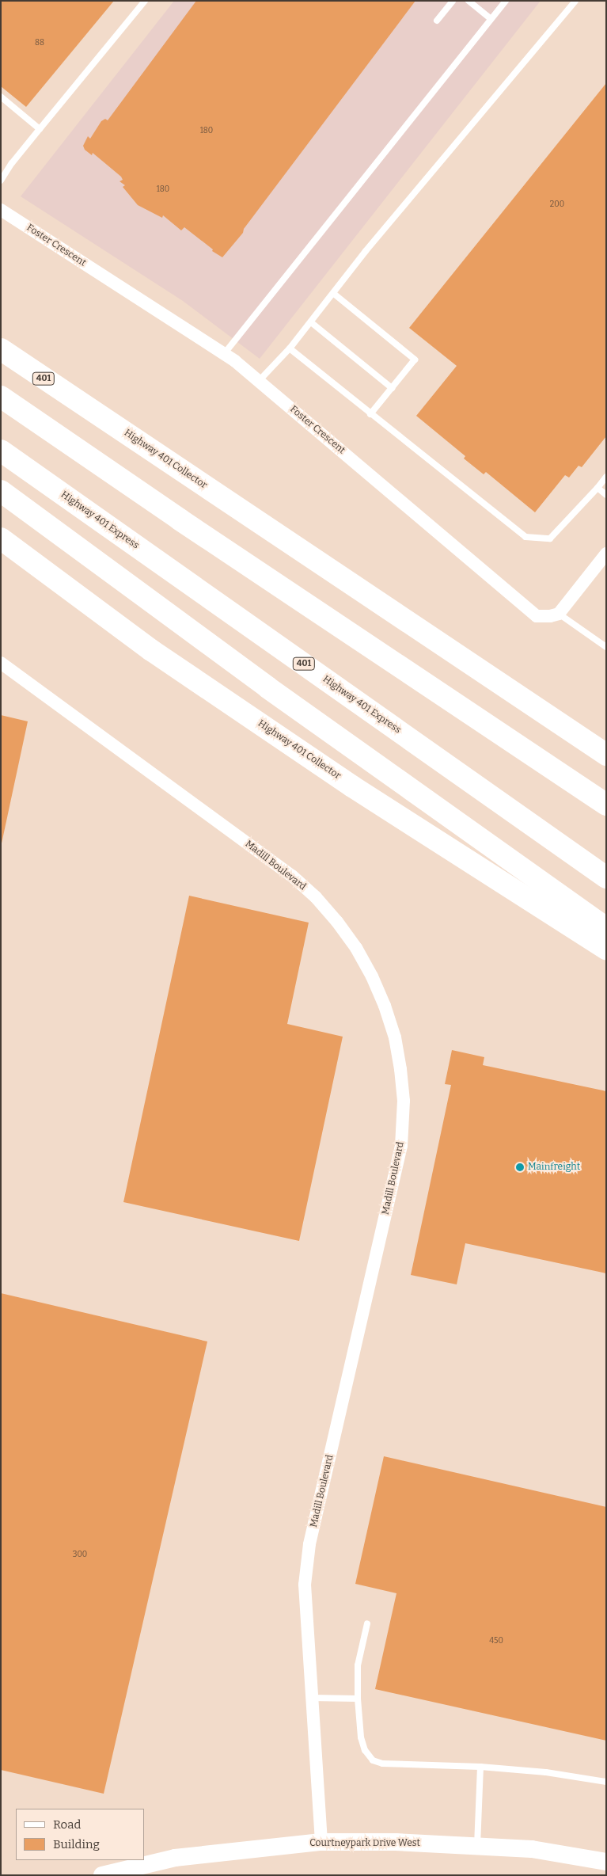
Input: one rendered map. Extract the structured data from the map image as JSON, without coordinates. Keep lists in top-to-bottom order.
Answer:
{
  "streets": {
    "highway": ["401", "Highway 401 Collector", "Highway 401 Express"],
    "main road": ["Courtneypark Drive West"],
    "street": ["Foster Crescent", "Madill Boulevard"]
  },
  "crossings": [
    ["Madill Boulevard", "Courtneypark Drive West"]
  ],
  "places": ["Mainfreight"],
  "house_numbers": [
    "88",
    "180",
    "180",
    "200",
    "300",
    "450"
  ],
  "legend": ["Road", "Building"]
}
